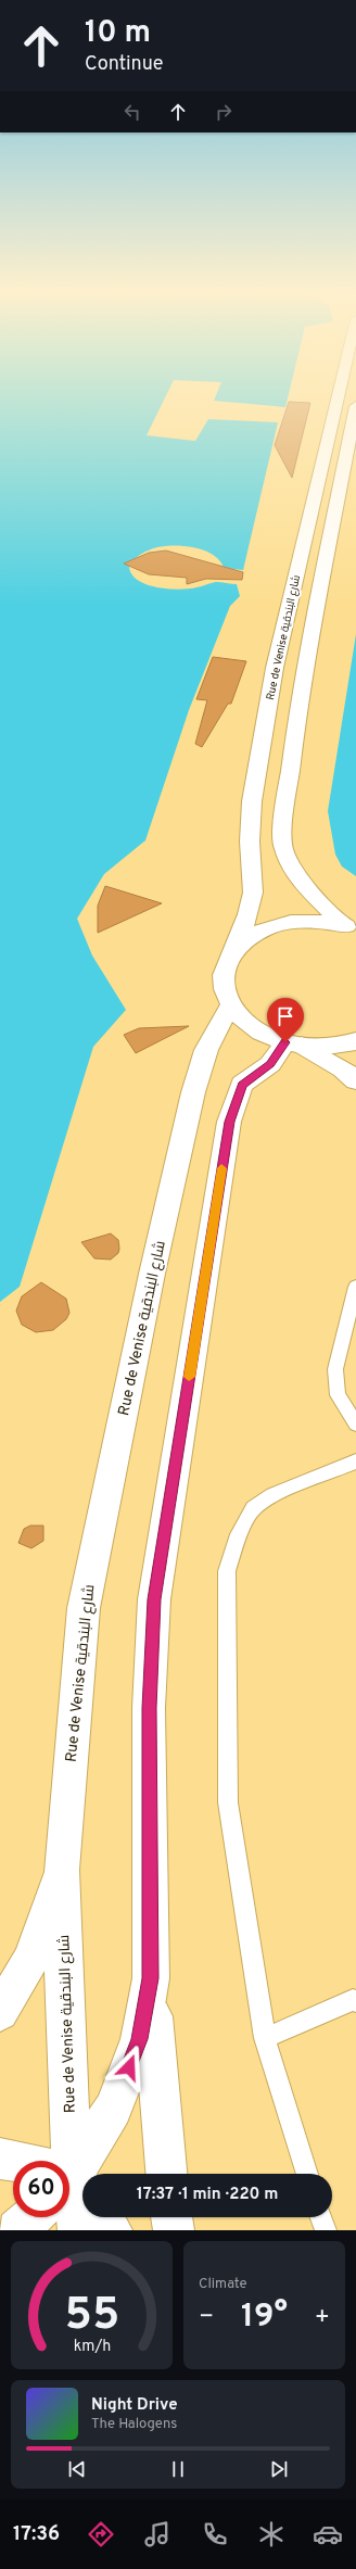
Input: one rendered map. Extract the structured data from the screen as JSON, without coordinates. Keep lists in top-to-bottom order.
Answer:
{
  "streets": {
    "main road": ["Rue de Venise شارع البندقية"]
  },
  "page": {
    "turn": ["10 m", "Continue"],
    "limit": "60",
    "trip": "17:37 · 1 min · 220 m",
    "tile": "Climate",
    "heat": ["−", "19°", "+"],
    "song": ["Night Drive", "The Halogens"],
    "tabs": "17:36",
    "gauge": ["55", "km/h"]
  }
}
